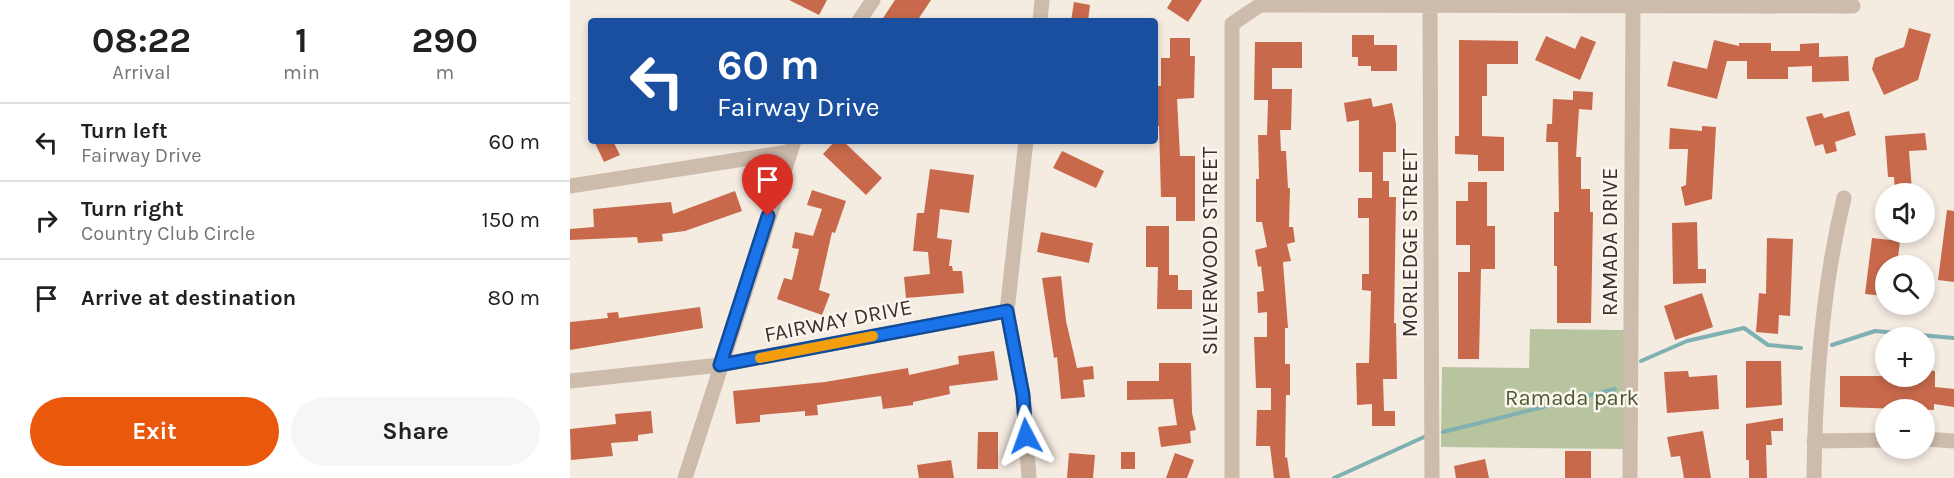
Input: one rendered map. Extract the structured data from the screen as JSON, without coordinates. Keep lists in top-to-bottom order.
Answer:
{
  "streets": {
    "street": [
      "RAMADA DRIVE",
      "MORLEDGE STREET",
      "SILVERWOOD STREET",
      "FAIRWAY DRIVE"
    ]
  },
  "crossings": [
    ["MORLEDGE STREET", "SILVERWOOD STREET"]
  ],
  "parks": ["Ramada park"],
  "page": {
    "eta": [
      "08:22",
      "Arrival",
      "1",
      "min",
      "290",
      "m"
    ],
    "turn": ["60 m", "Fairway Drive"],
    "list": [
      {
        "name": "Turn left",
        "note": "Fairway Drive",
        "value": "60 m"
      },
      {
        "name": "Turn right",
        "note": "Country Club Circle",
        "value": "150 m"
      },
      {
        "name": "Arrive at destination",
        "value": "80 m"
      }
    ],
    "map_buttons": ["+", "−"],
    "buttons": ["Exit", "Share"]
  }
}
